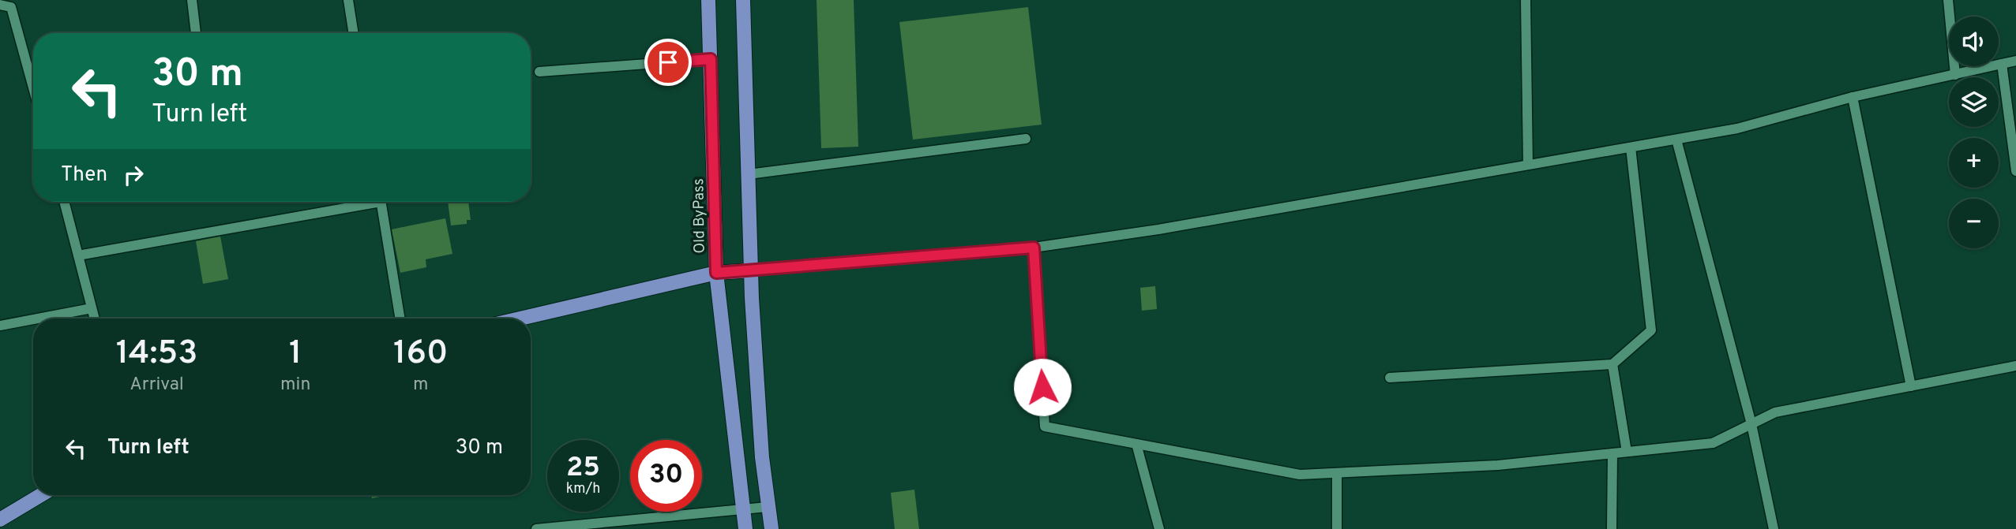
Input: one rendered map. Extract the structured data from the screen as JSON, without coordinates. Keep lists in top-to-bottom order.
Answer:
{
  "streets": {
    "main road": ["Old ByPass"]
  },
  "page": {
    "map_buttons": ["+", "−"],
    "turn": ["30 m", "Turn left"],
    "then": "Then",
    "eta": [
      "14:53",
      "Arrival",
      "1",
      "min",
      "160",
      "m"
    ],
    "list": [
      {
        "name": "Turn left",
        "value": "30 m"
      }
    ],
    "speed": "25 km/h",
    "limit": "30"
  }
}
